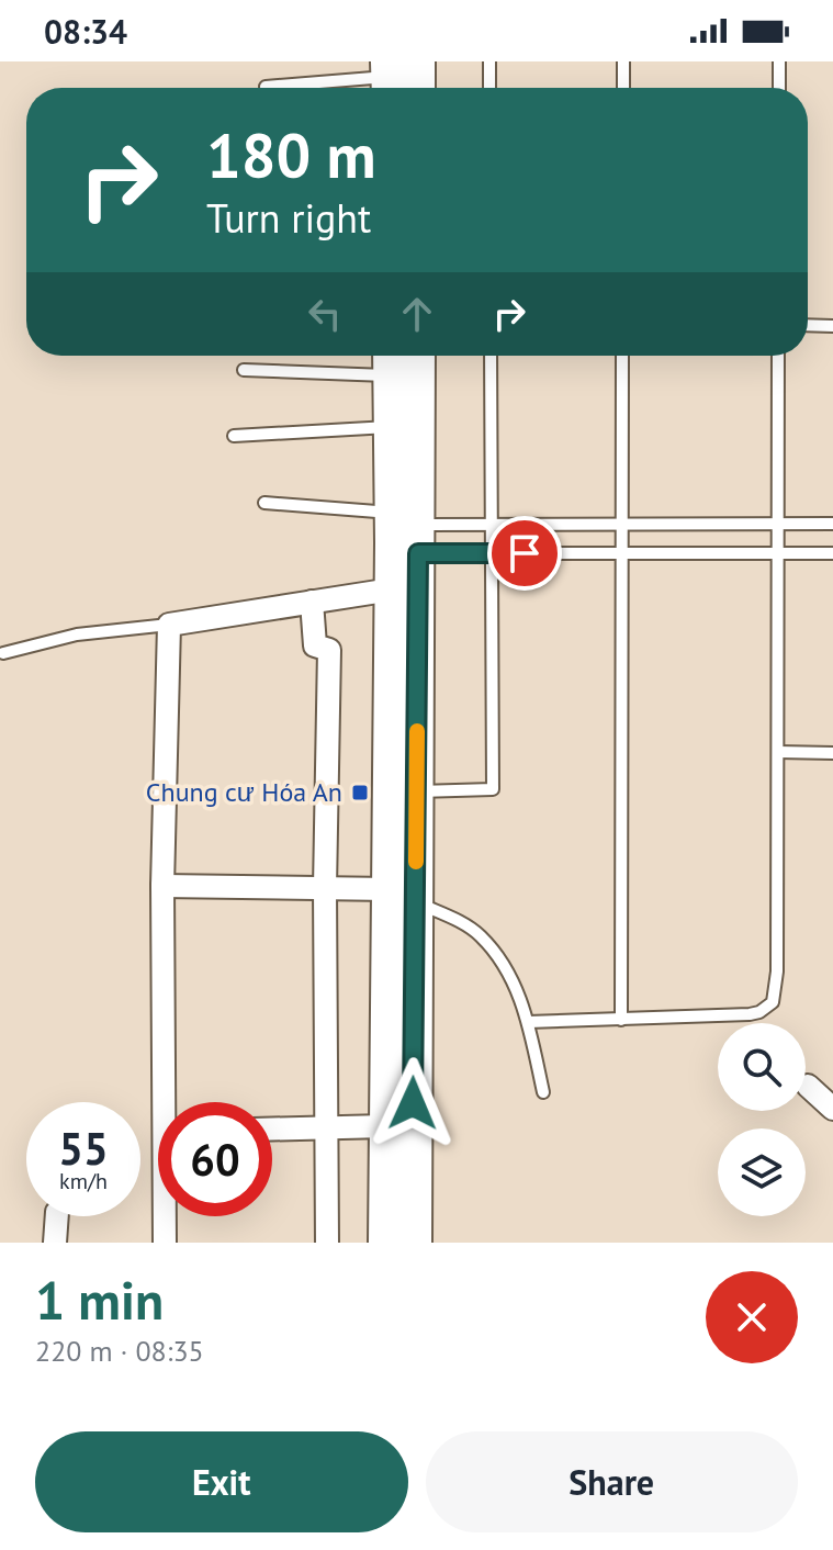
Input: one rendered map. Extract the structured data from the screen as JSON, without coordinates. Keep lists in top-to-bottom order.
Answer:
{
  "places": {
    "transit": ["Chung cư Hóa An"]
  },
  "page": {
    "status": "08:34",
    "turn": ["180 m", "Turn right"],
    "speed": "55 km/h",
    "limit": "60",
    "heading": ["1 min", "220 m · 08:35"],
    "buttons": ["Exit", "Share"]
  }
}
